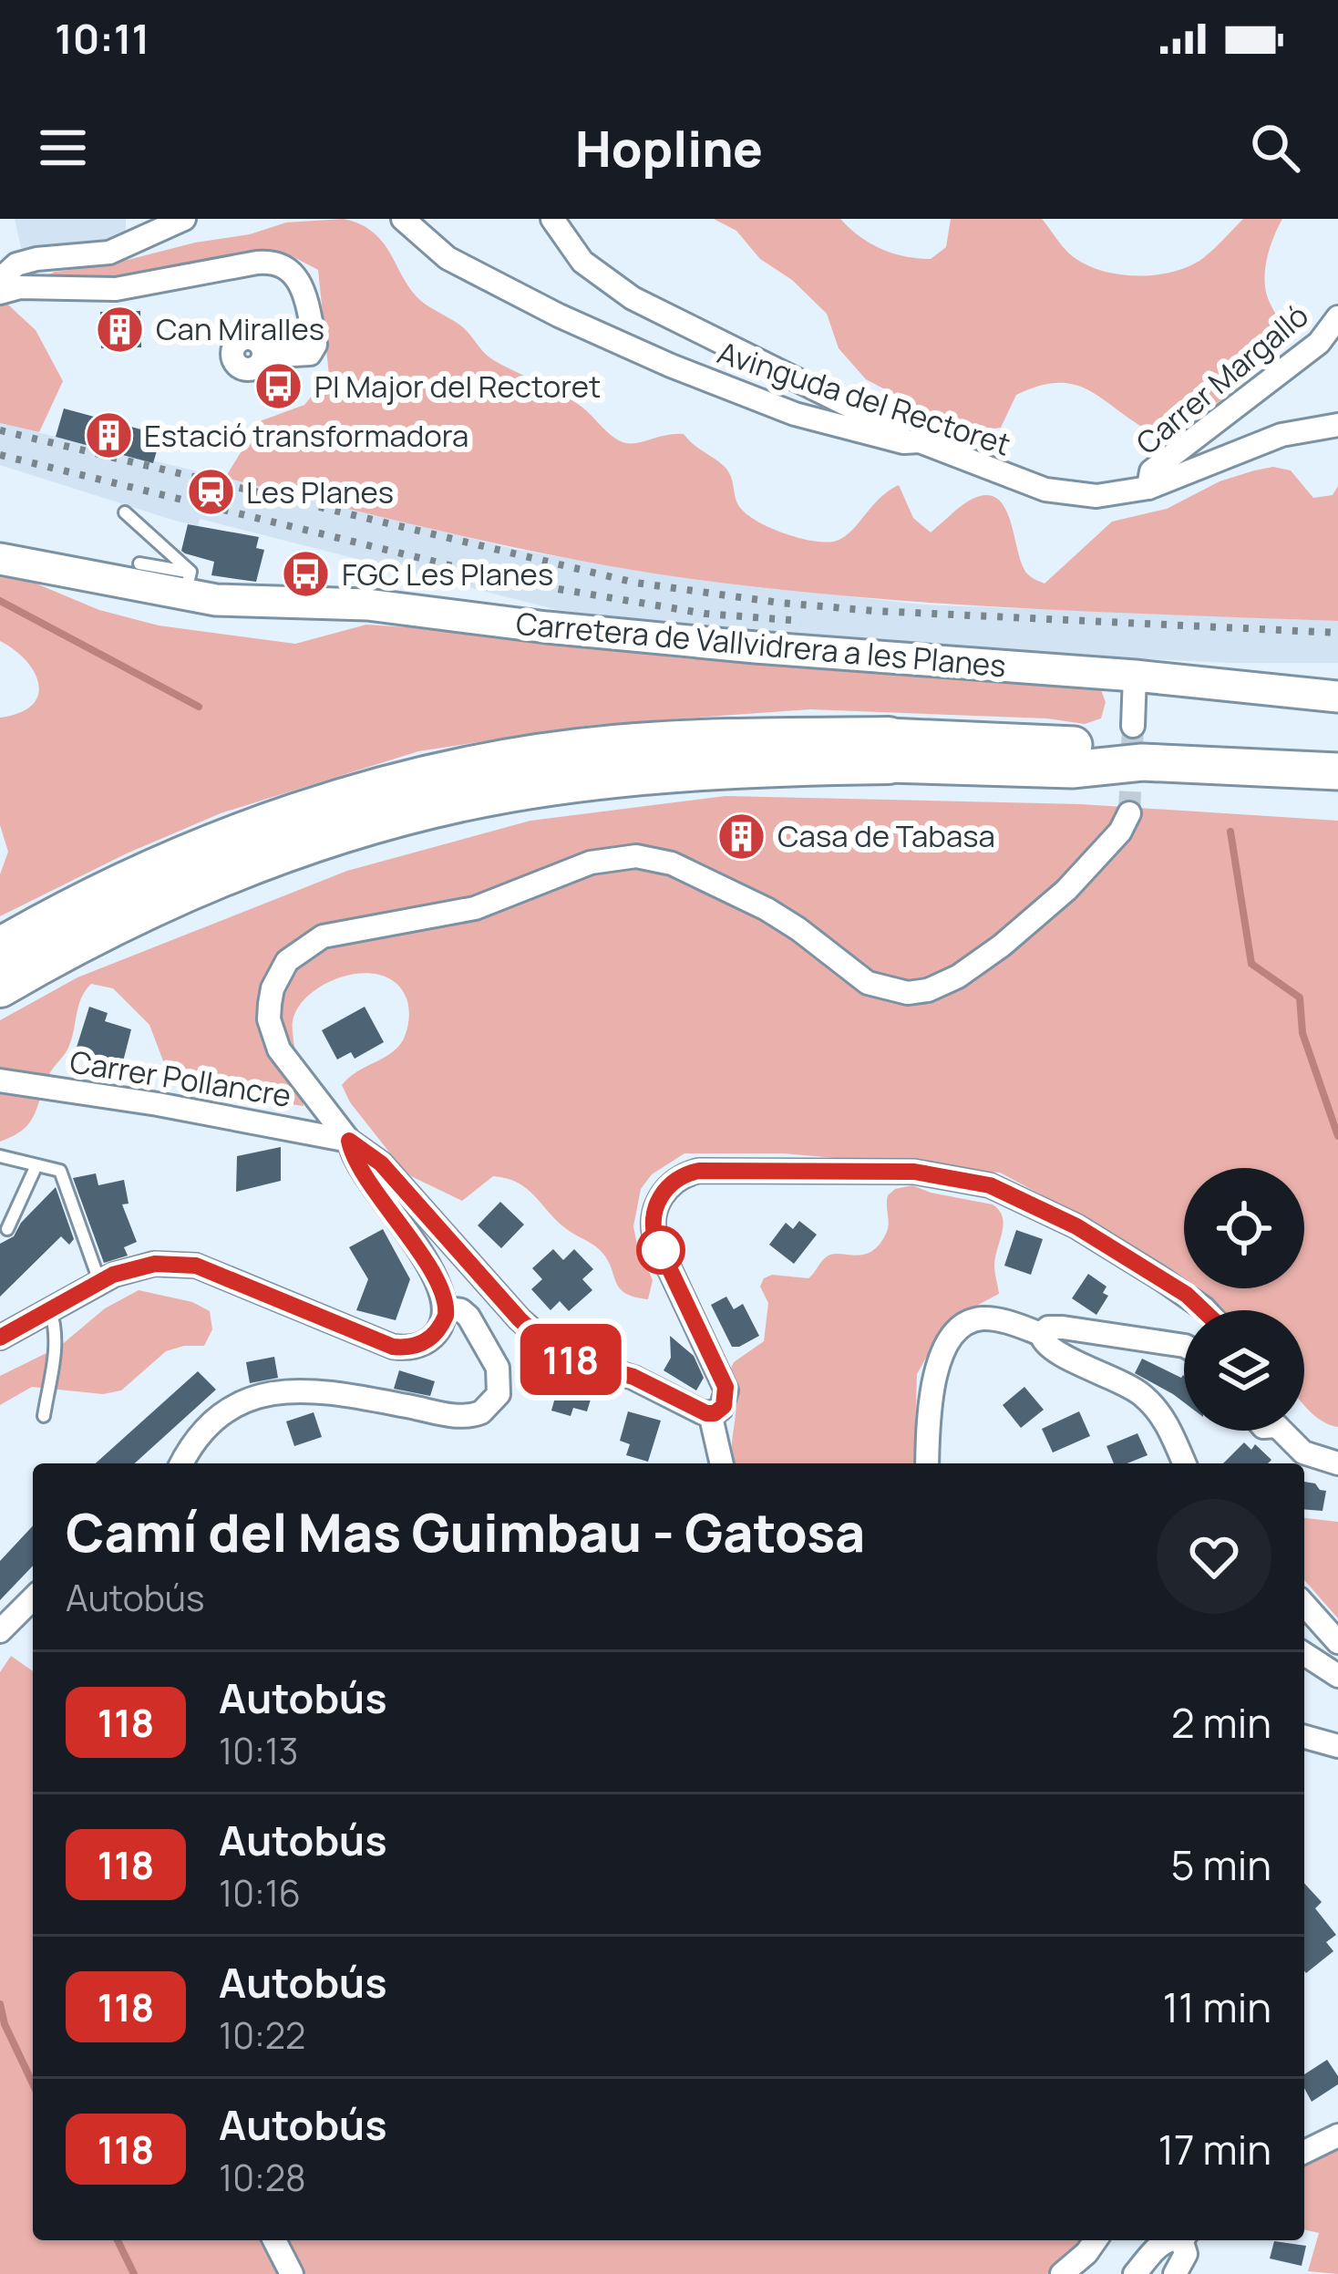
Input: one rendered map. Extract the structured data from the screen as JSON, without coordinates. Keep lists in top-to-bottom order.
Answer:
{
  "streets": {
    "main road": ["Carretera de Vallvidrera a les Planes"],
    "street": ["Carrer Margalló", "Avinguda del Rectoret", "Carrer Pollancre"]
  },
  "crossings": [
    ["Carrer Margalló", "Avinguda del Rectoret"]
  ],
  "places": {
    "building": ["Can Miralles", "Estació transformadora", "Casa de Tabasa"],
    "bus stop": ["Pl Major del Rectoret", "FGC Les Planes"],
    "station": ["Les Planes"]
  },
  "lines": ["bus line 118"],
  "page": {
    "status": "10:11",
    "header": "Hopline",
    "on_map": "118",
    "heading": ["Camí del Mas Guimbau - Gatosa", "Autobús"],
    "list": [
      {
        "mark": "118",
        "name": "Autobús",
        "note": "10:13",
        "value": "2 min"
      },
      {
        "mark": "118",
        "name": "Autobús",
        "note": "10:16",
        "value": "5 min"
      },
      {
        "mark": "118",
        "name": "Autobús",
        "note": "10:22",
        "value": "11 min"
      },
      {
        "mark": "118",
        "name": "Autobús",
        "note": "10:28",
        "value": "17 min"
      }
    ]
  }
}
